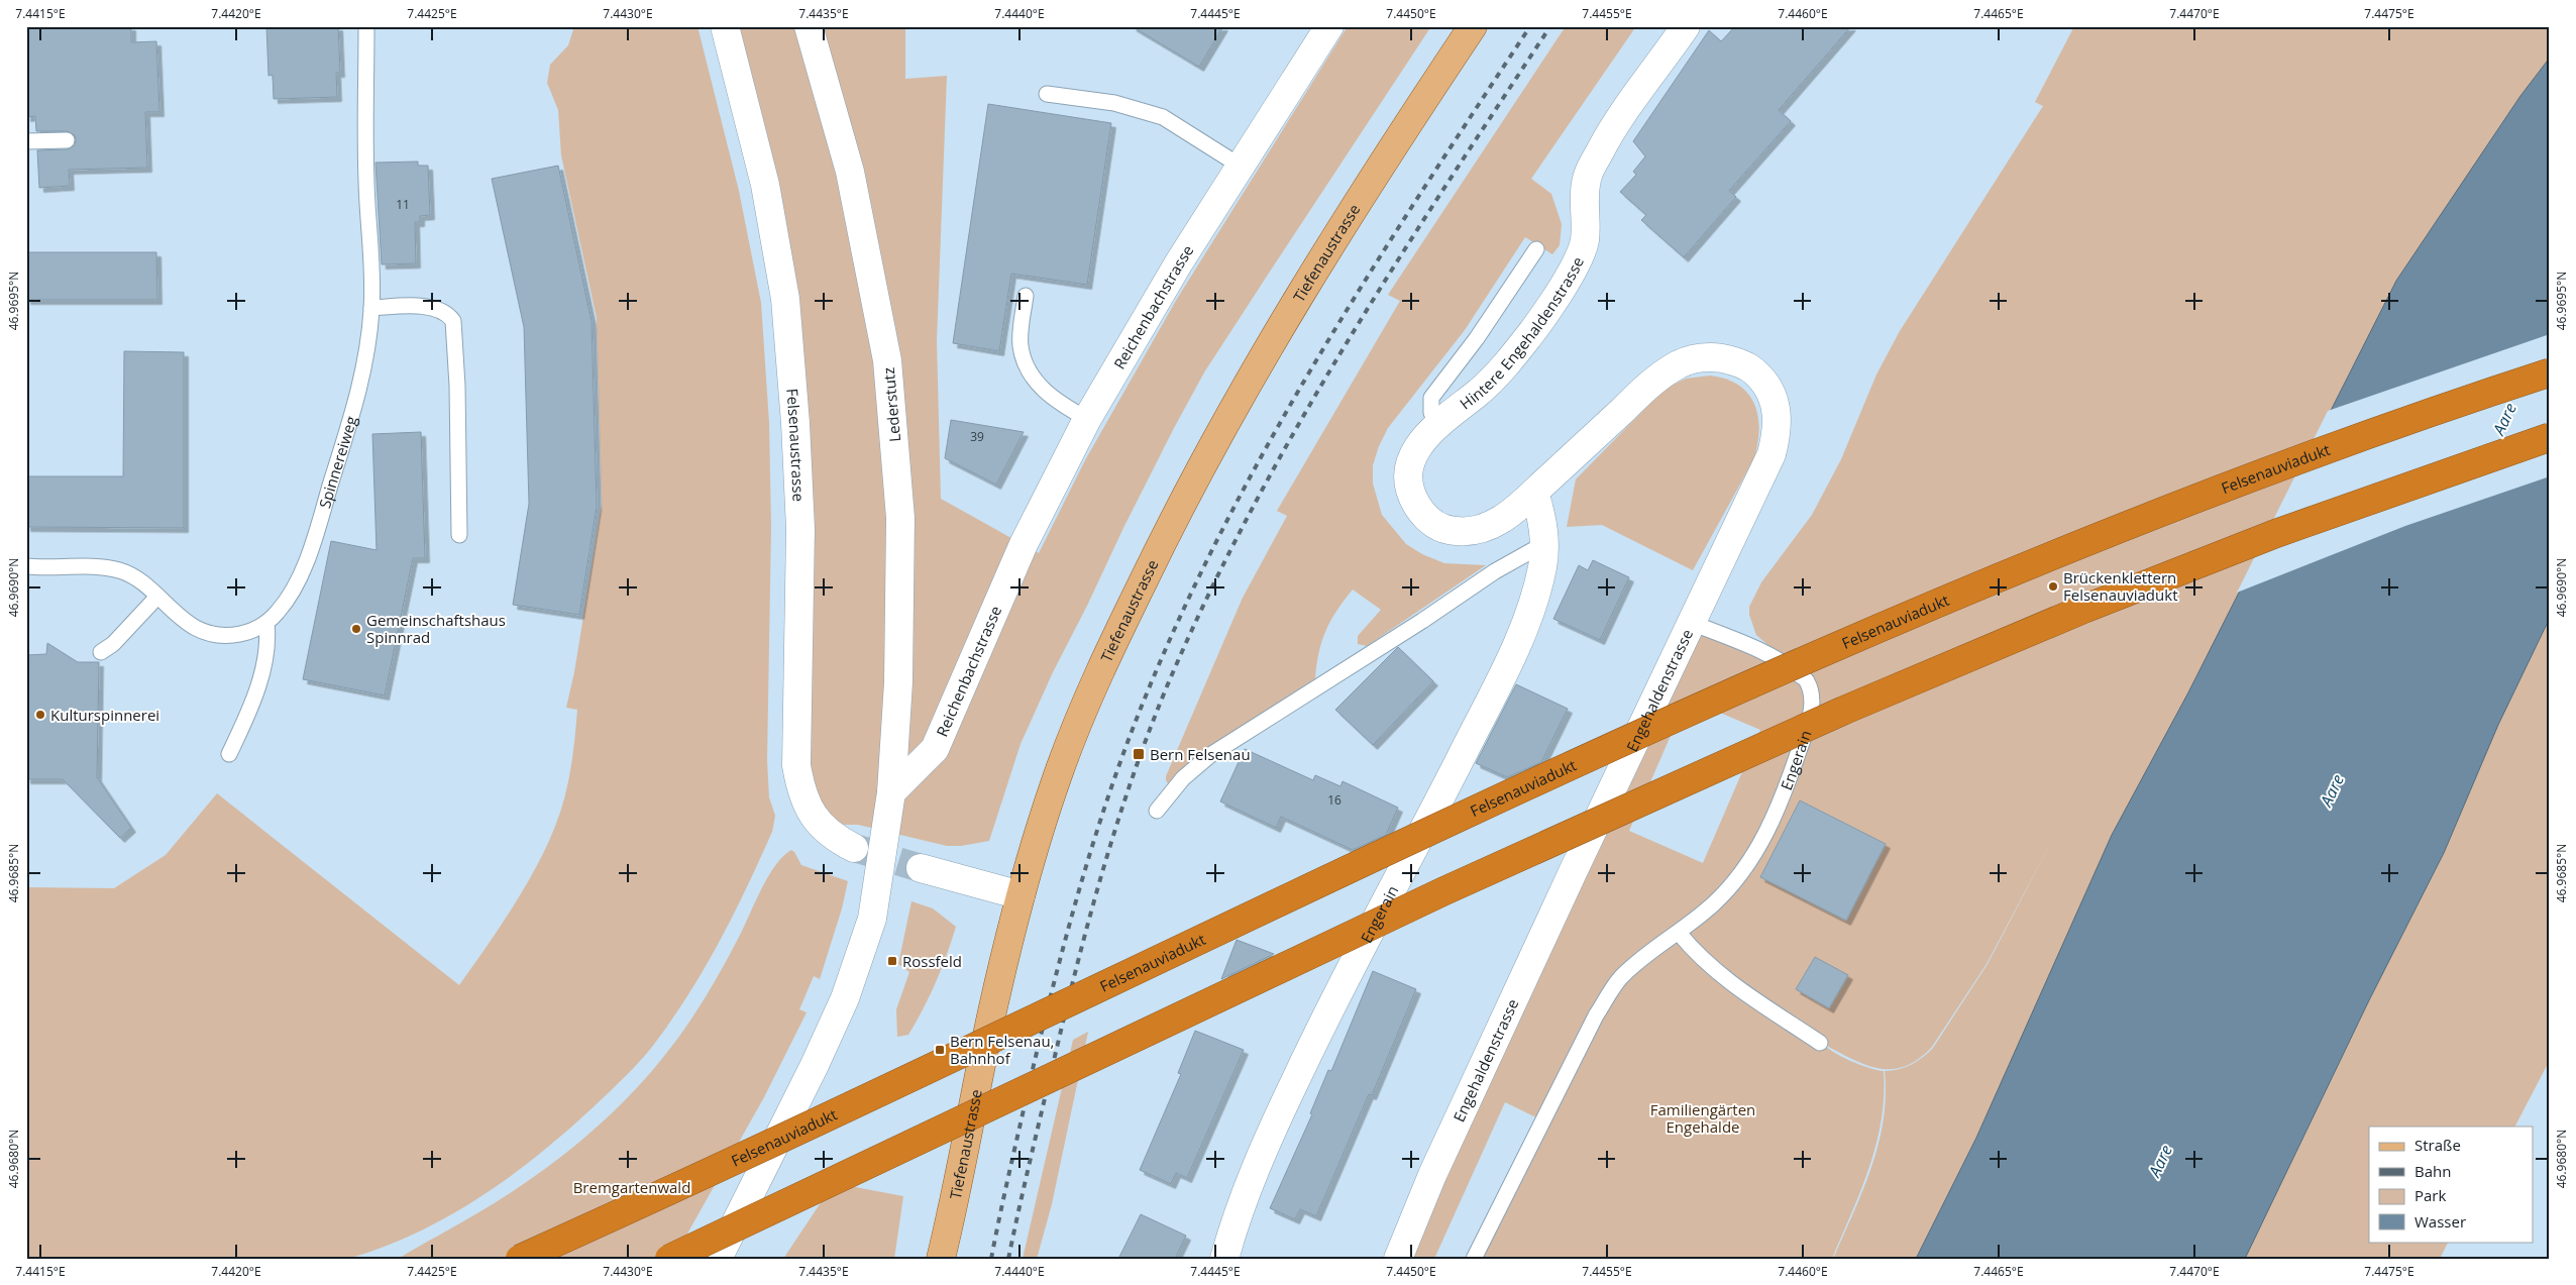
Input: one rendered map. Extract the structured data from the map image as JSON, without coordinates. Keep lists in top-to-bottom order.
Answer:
{
  "streets": {
    "highway": ["Felsenauviadukt"],
    "main road": ["Tiefenaustrasse"],
    "street": [
      "Reichenbachstrasse",
      "Hintere Engehaldenstrasse",
      "Lederstutz",
      "Felsenaustrasse",
      "Engehaldenstrasse",
      "Engerain"
    ],
    "lane": ["Spinnereiweg"]
  },
  "crossings": [
    ["Reichenbachstrasse", "Lederstutz"],
    ["Hintere Engehaldenstrasse", "Engehaldenstrasse"],
    ["Hintere Engehaldenstrasse", "Engerain"],
    ["Engehaldenstrasse", "Engerain"]
  ],
  "water": ["Aare"],
  "parks": ["Familiengärten Engehalde", "Bremgartenwald"],
  "places": {
    "other": ["Brückenklettern Felsenauviadukt", "Gemeinschaftshaus Spinnrad", "Kulturspinnerei"],
    "transit": ["Bern Felsenau", "Rossfeld", "Bern Felsenau, Bahnhof"]
  },
  "house_numbers": ["11", "39", "16"],
  "legend": [
    "Straße",
    "Bahn",
    "Park",
    "Wasser"
  ],
  "coordinates": [
    "7.4415°E",
    "7.4420°E",
    "7.4425°E",
    "7.4430°E",
    "7.4435°E",
    "7.4440°E",
    "7.4445°E",
    "7.4450°E",
    "7.4455°E",
    "7.4460°E",
    "7.4465°E",
    "7.4470°E",
    "7.4475°E",
    "46.9695°N",
    "46.9690°N",
    "46.9685°N",
    "46.9680°N"
  ]
}
